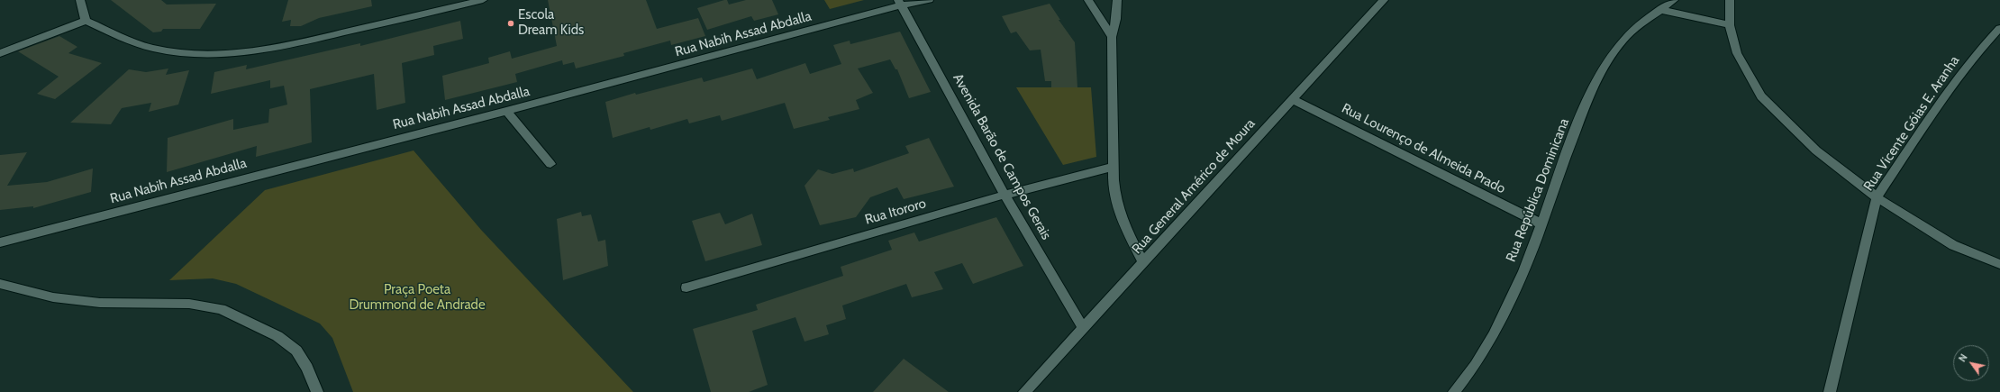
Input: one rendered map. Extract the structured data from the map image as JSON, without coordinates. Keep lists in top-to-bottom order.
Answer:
{
  "streets": {
    "street": [
      "Rua Nabih Assad Abdalla",
      "Rua Vicente Góias E. Aranha",
      "Rua Lourenço de Almeida Prado",
      "Avenida Barão de Campos Gerais",
      "Rua General Américo de Moura",
      "Rua República Dominicana",
      "Rua Itororo"
    ]
  },
  "crossings": [
    ["Rua Nabih Assad Abdalla", "Avenida Barão de Campos Gerais"],
    ["Rua Lourenço de Almeida Prado", "Rua General Américo de Moura"],
    ["Rua Lourenço de Almeida Prado", "Rua República Dominicana"],
    ["Avenida Barão de Campos Gerais", "Rua General Américo de Moura"],
    ["Avenida Barão de Campos Gerais", "Rua Itororo"]
  ],
  "parks": ["Praça Poeta Drummond de Andrade"],
  "places": ["Escola Dream Kids"],
  "north": "top left"
}
